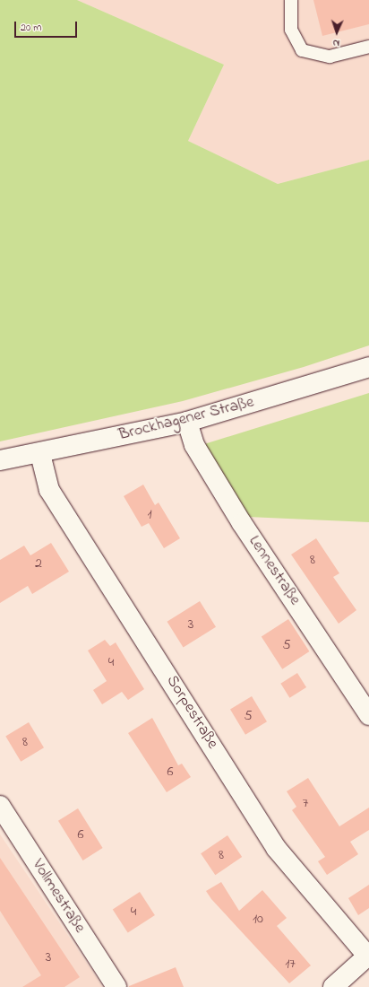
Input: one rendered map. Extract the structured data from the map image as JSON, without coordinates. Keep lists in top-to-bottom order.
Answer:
{
  "streets": {
    "street": [
      "Brockhagener Straße",
      "Lennestraße",
      "Sorpestraße",
      "Vollmestraße"
    ]
  },
  "crossings": [
    ["Brockhagener Straße", "Lennestraße"],
    ["Brockhagener Straße", "Sorpestraße"]
  ],
  "house_numbers": [
    "1",
    "8",
    "2",
    "3",
    "5",
    "4",
    "5",
    "8",
    "6",
    "7",
    "6",
    "8",
    "4",
    "10",
    "3",
    "17"
  ],
  "scale_bar": "20 m",
  "north": "bottom"
}
